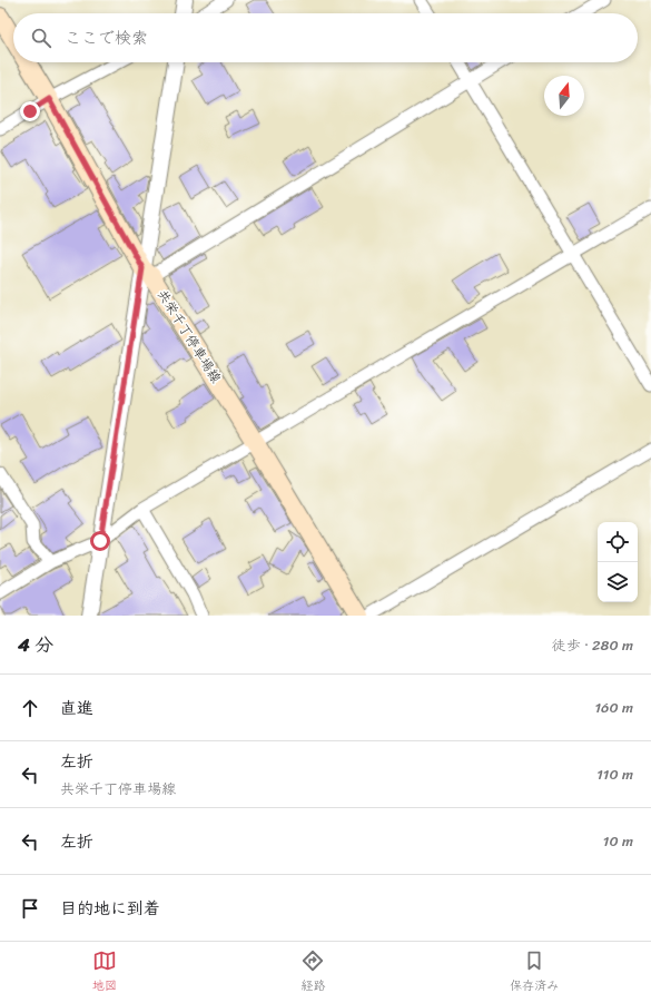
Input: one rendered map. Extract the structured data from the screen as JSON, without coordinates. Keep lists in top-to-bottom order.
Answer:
{
  "streets": {
    "main road": ["共栄千丁停車場線"]
  },
  "north": "top",
  "page": {
    "search": "ここで検索",
    "heading": ["4 分", "徒歩 · 280 m"],
    "list": [
      ["直進", "160 m"],
      ["左折", "共栄千丁停車場線", "110 m"],
      ["左折", "10 m"],
      "目的地に到着"
    ],
    "nav": ["地図", "経路", "保存済み"]
  }
}
